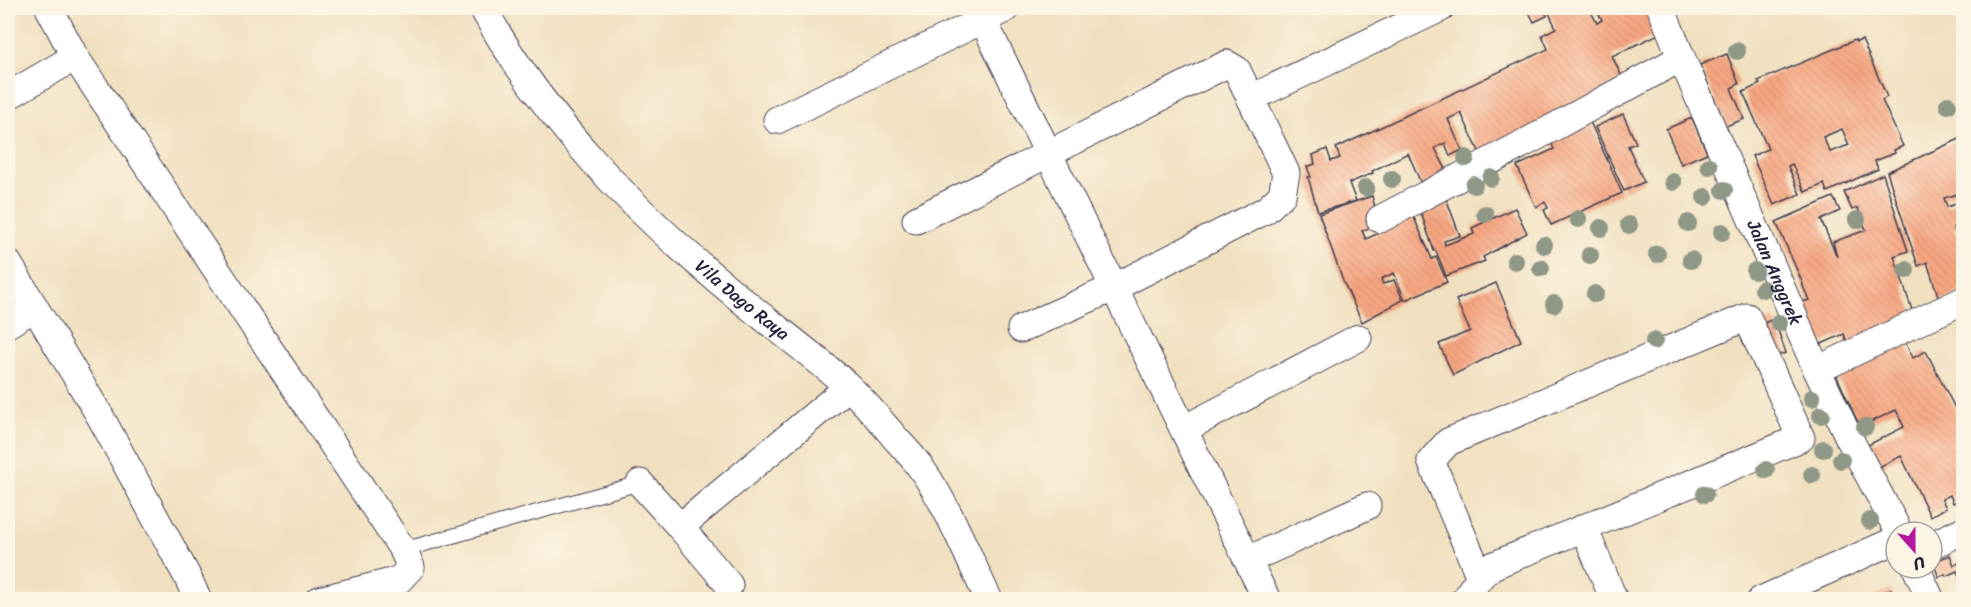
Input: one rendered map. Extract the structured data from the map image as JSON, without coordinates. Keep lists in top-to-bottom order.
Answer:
{
  "streets": {
    "street": ["Jalan Anggrek", "Vila Dago Raya"]
  },
  "north": "bottom"
}
